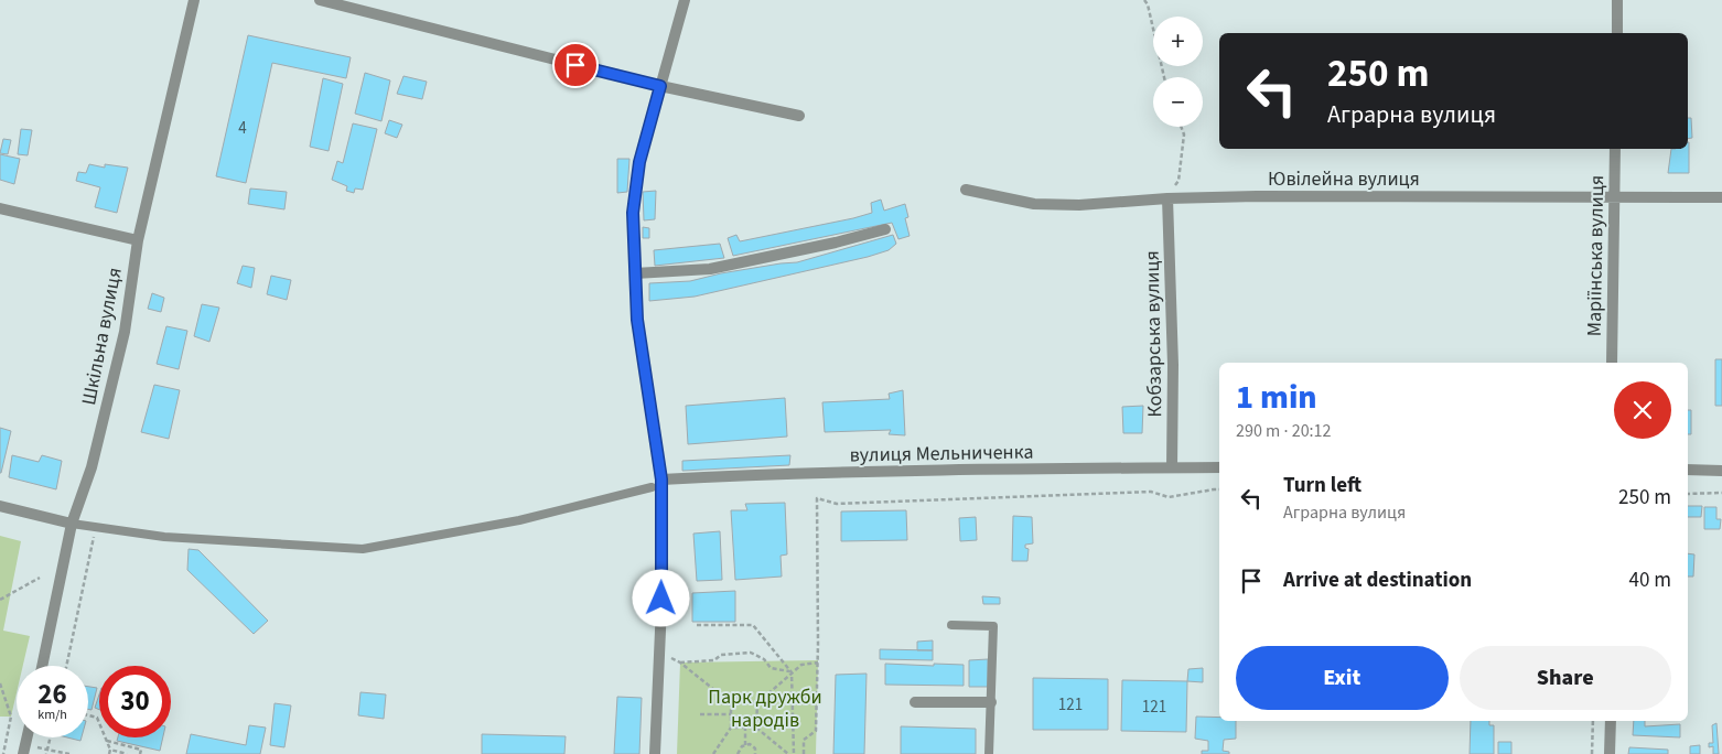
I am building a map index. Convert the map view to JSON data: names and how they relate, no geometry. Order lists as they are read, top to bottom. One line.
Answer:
{"streets":{"street":["Ювілейна вулиця","Маріїнська вулиця","Кобзарська вулиця","Шкільна вулиця","вулиця Мельниченка"]},"crossings":[["Ювілейна вулиця","Маріїнська вулиця"],["Ювілейна вулиця","Кобзарська вулиця"],["Кобзарська вулиця","вулиця Мельниченка"]],"parks":["Парк дружби народів"],"house_numbers":["4","121","121"],"page":{"map_buttons":["+","−"],"turn":["250 m","Аграрна вулиця"],"heading":["1 min","290 m · 20:12"],"list":[{"name":"Turn left","note":"Аграрна вулиця","value":"250 m"},{"name":"Arrive at destination","value":"40 m"}],"buttons":["Exit","Share"],"speed":"26 km/h","limit":"30"}}
